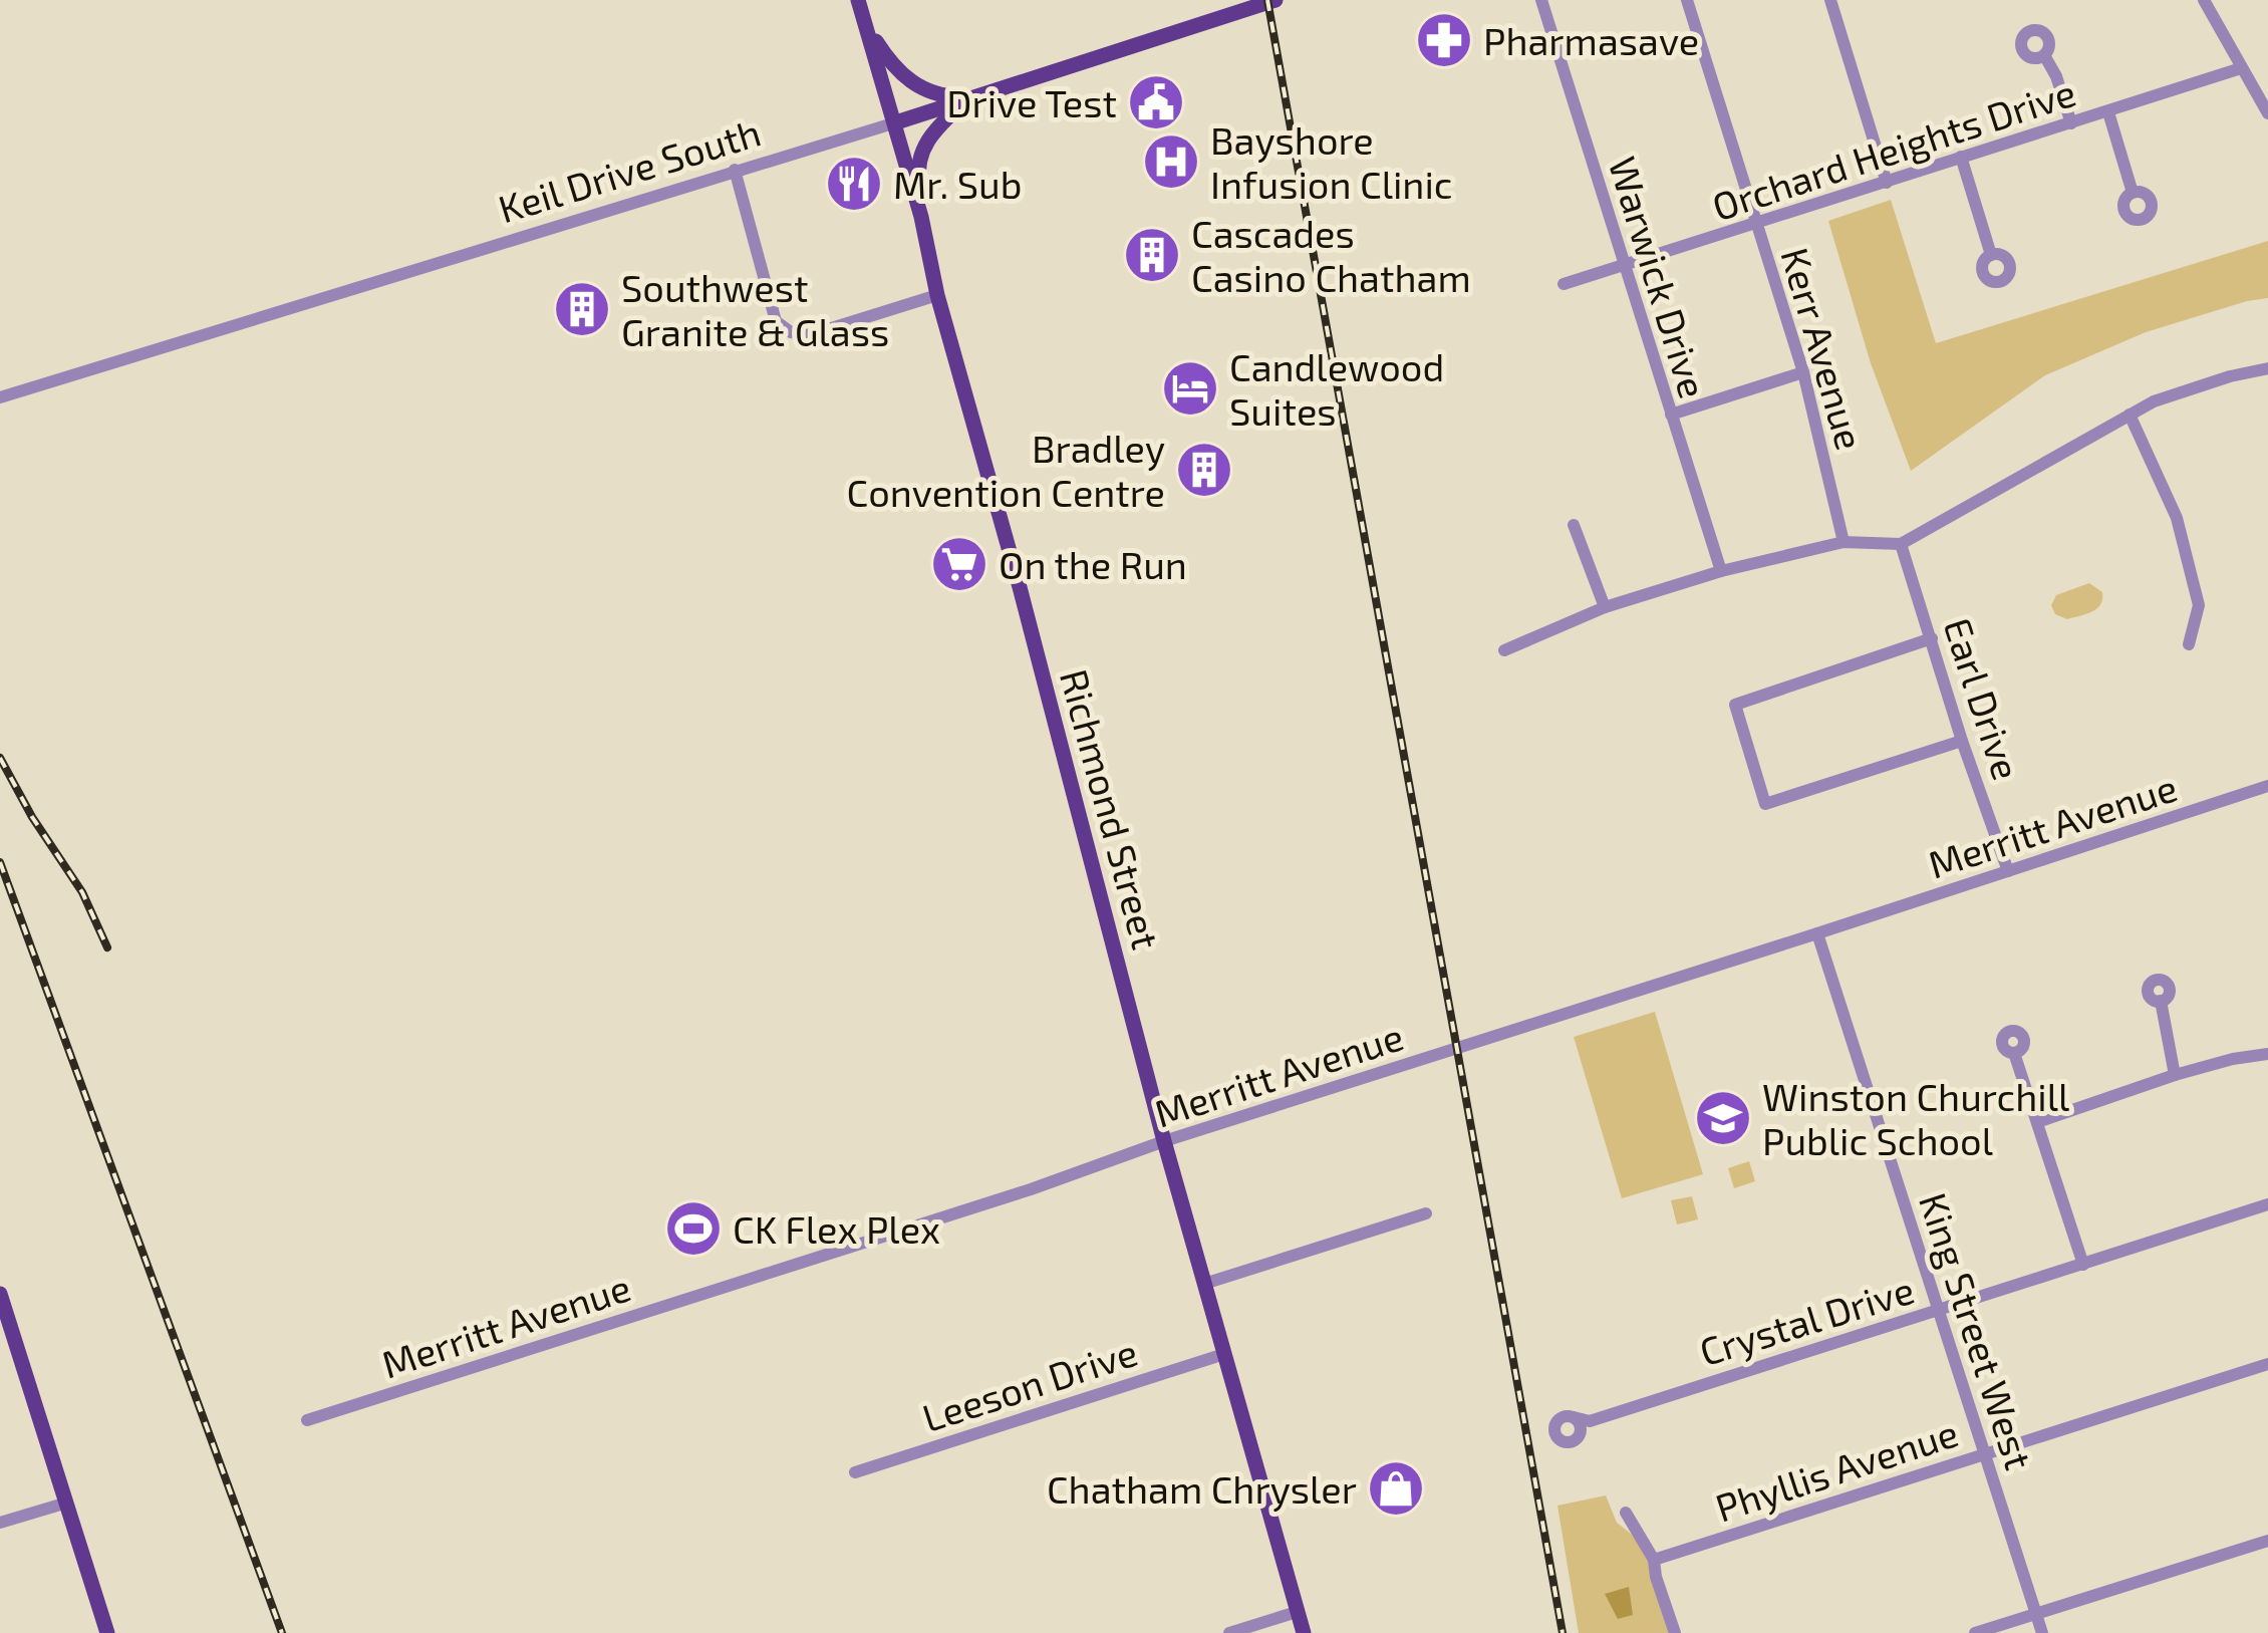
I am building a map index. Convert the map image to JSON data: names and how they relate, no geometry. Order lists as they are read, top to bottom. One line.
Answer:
{"streets":{"main road":["Keil Drive South","Richmond Street"],"street":["Orchard Heights Drive","Warwick Drive","Kerr Avenue","Earl Drive","Merritt Avenue","Crystal Drive","King Street West","Leeson Drive","Phyllis Avenue"]},"crossings":[["Orchard Heights Drive","Warwick Drive"],["Orchard Heights Drive","Kerr Avenue"],["Keil Drive South","Richmond Street"],["Earl Drive","Merritt Avenue"],["Richmond Street","Merritt Avenue"],["Richmond Street","Leeson Drive"],["Merritt Avenue","King Street West"],["Crystal Drive","King Street West"],["King Street West","Phyllis Avenue"]],"places":{"pharmacy":["Pharmasave"],"public building":["Drive Test"],"hospital":["Bayshore Infusion Clinic"],"restaurant":["Mr. Sub"],"building":["Cascades Casino Chatham","Southwest Granite & Glass","Bradley Convention Centre"],"hotel":["Candlewood Suites"],"supermarket":["On the Run"],"school or university":["Winston Churchill Public School"],"sports":["CK Flex Plex"],"shop":["Chatham Chrysler"]}}
